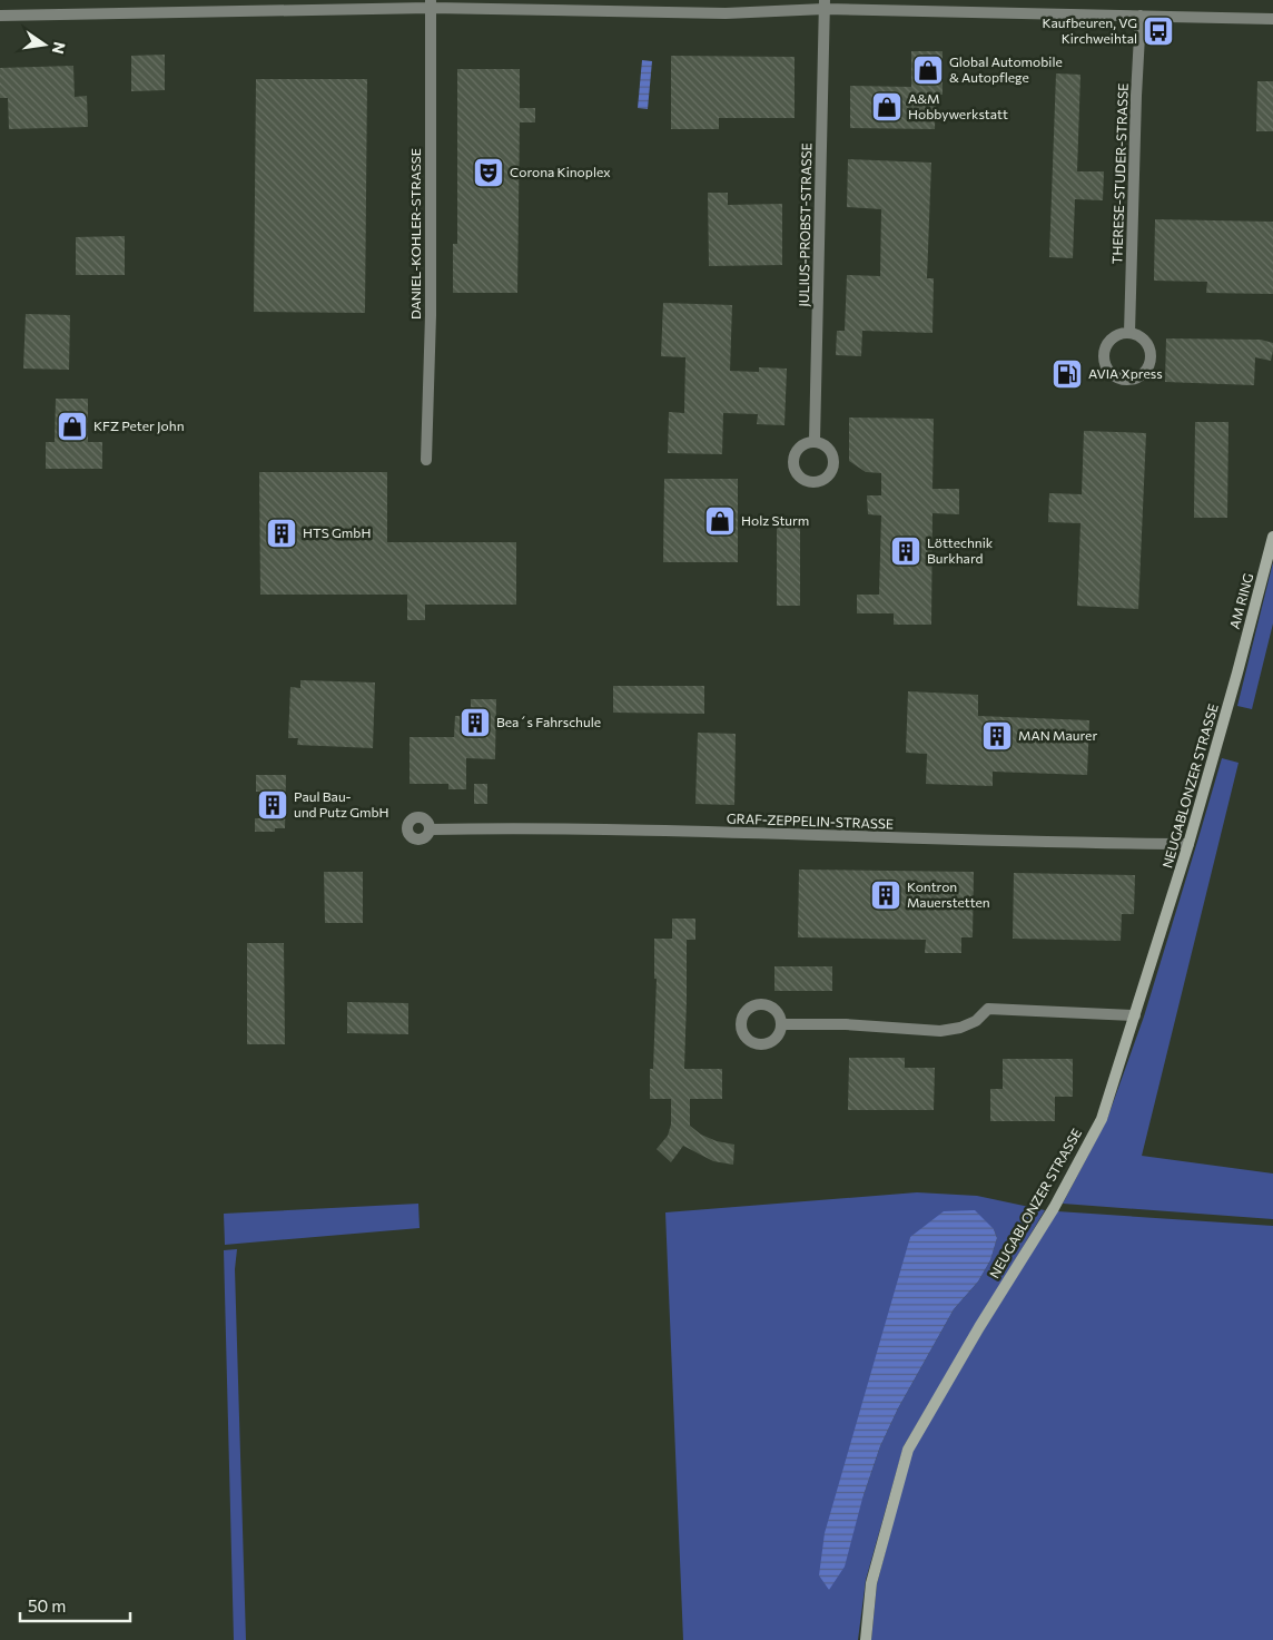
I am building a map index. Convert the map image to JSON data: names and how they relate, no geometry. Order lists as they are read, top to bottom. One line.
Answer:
{"streets":{"street":["THERESE-STUDER-STRASSE","JULIUS-PROBST-STRASSE","DANIEL-KOHLER-STRASSE","AM RING","NEUGABLONZER STRASSE","GRAF-ZEPPELIN-STRASSE"]},"crossings":[["AM RING","NEUGABLONZER STRASSE"],["NEUGABLONZER STRASSE","GRAF-ZEPPELIN-STRASSE"]],"places":{"bus stop":["Kaufbeuren, VG Kirchweihtal"],"shop":["Global Automobile & Autopflege","A&M Hobbywerkstatt","KFZ Peter John","Holz Sturm"],"theatre":["Corona Kinoplex"],"fuel station":["AVIA Xpress"],"building":["HTS GmbH","Löttechnik Burkhard","Bea´s Fahrschule","MAN Maurer","Paul Bau- und Putz GmbH","Kontron Mauerstetten"]},"scale_bar":"50 m","north":"right"}
